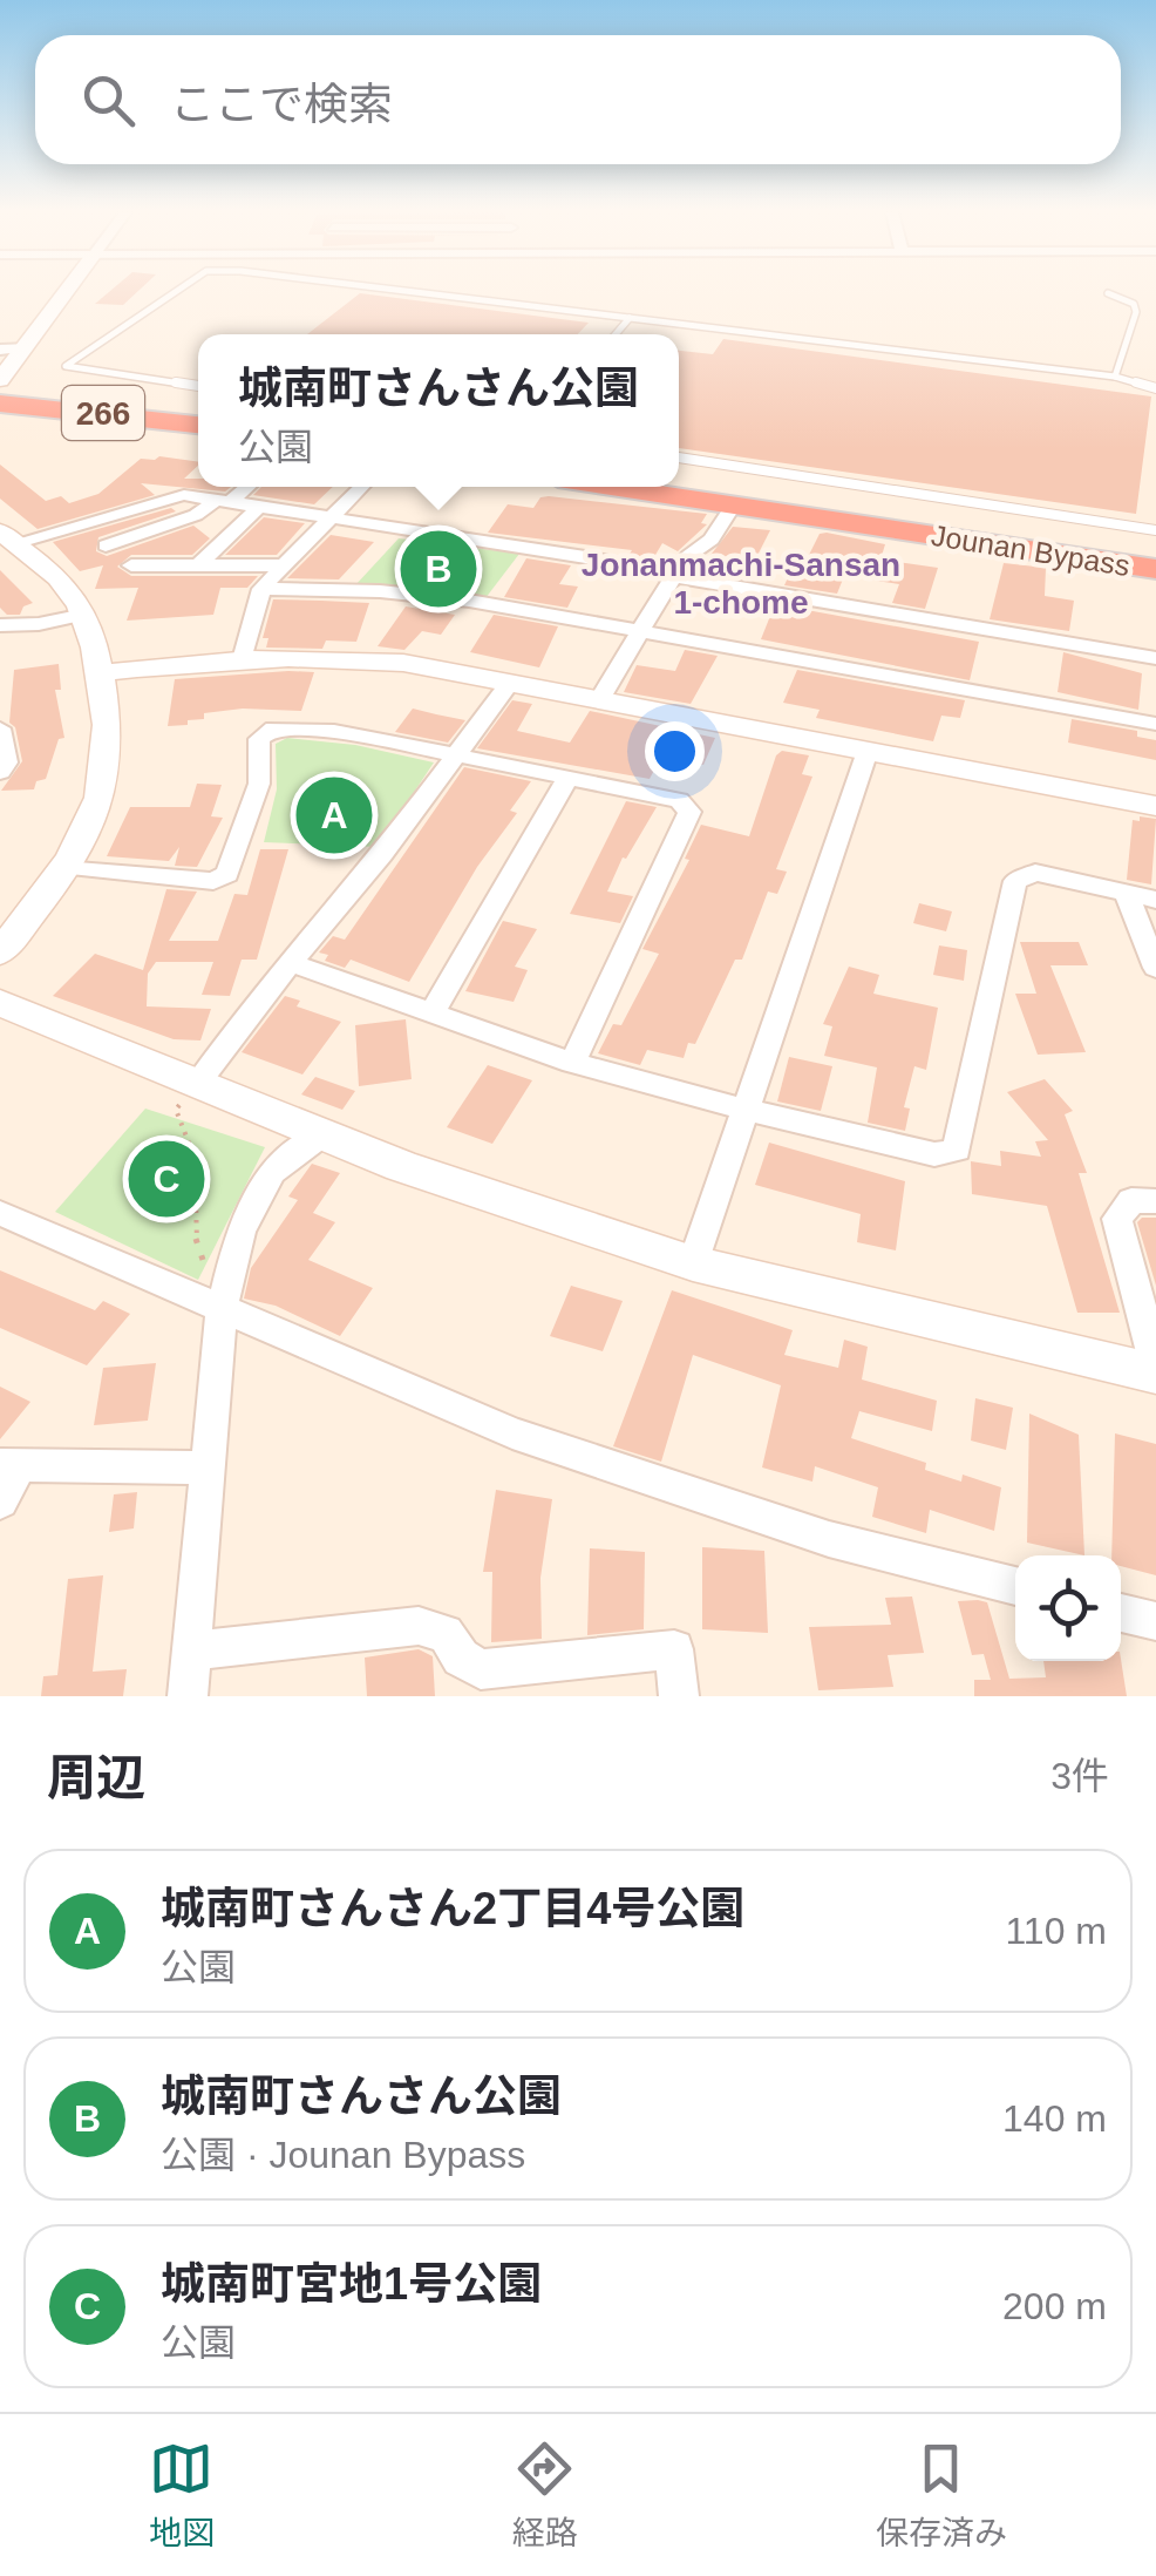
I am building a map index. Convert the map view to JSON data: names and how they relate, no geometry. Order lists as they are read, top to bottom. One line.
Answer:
{"streets":{"highway":["266","Jounan Bypass"]},"districts":["Jonanmachi-Sansan 1-chome"],"page":{"search":"ここで検索","popup":["城南町さんさん公園","公園"],"pins":["B","A","C"],"heading":["周辺","3件"],"list":[{"mark":"A","name":"城南町さんさん2丁目4号公園","note":"公園","value":"110 m"},{"mark":"B","name":"城南町さんさん公園","note":"公園 · Jounan Bypass","value":"140 m"},{"mark":"C","name":"城南町宮地1号公園","note":"公園","value":"200 m"}],"nav":["地図","経路","保存済み"]}}
